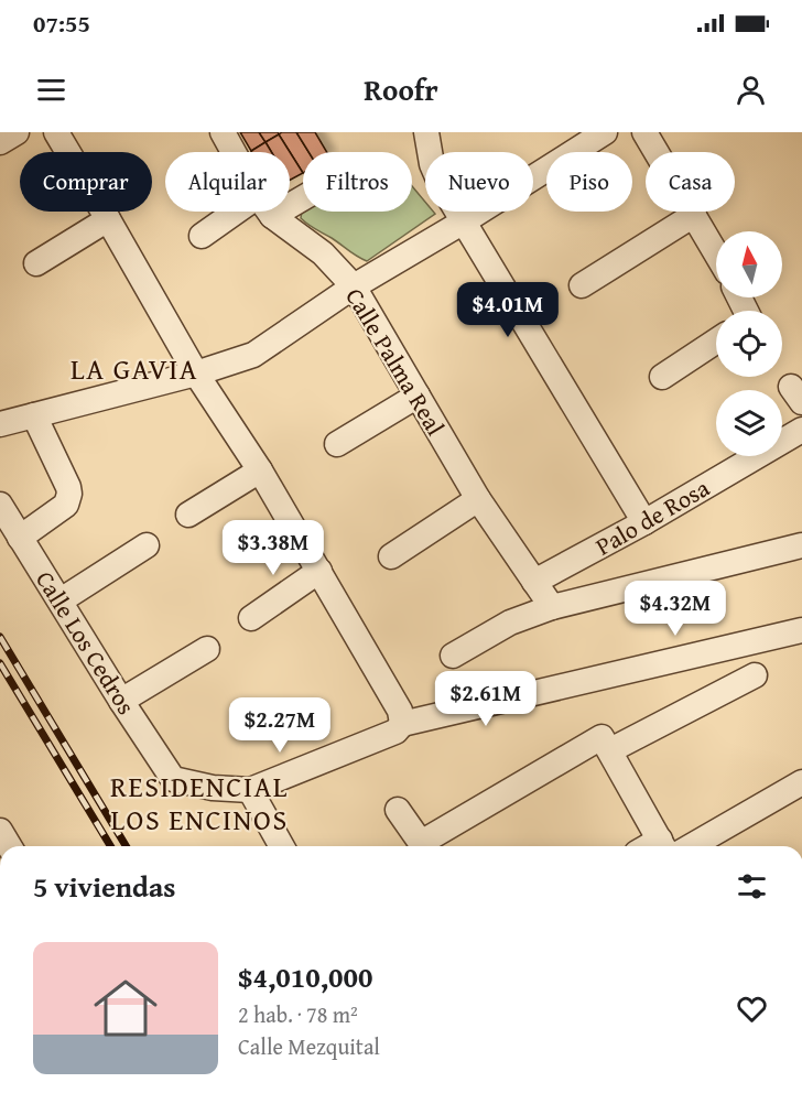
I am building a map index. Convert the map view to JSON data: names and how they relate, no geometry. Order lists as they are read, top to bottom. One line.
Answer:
{"streets":{"street":["Calle Palma Real","Palo de Rosa","Calle Los Cedros"]},"crossings":[["Calle Palma Real","Palo de Rosa"]],"districts":["LA GAVIA","RESIDENCIAL LOS ENCINOS"],"north":"top","page":{"status":"07:55","header":"Roofr","chip":["Comprar","Alquilar","Filtros","Nuevo","Piso","Casa"],"price":["$4.01M","$3.38M","$4.32M","$2.61M","$2.27M"],"heading":"5 viviendas","list":[{"name":"$4,010,000","note":"2 hab. · 78 m² · Calle Mezquital"}]}}
